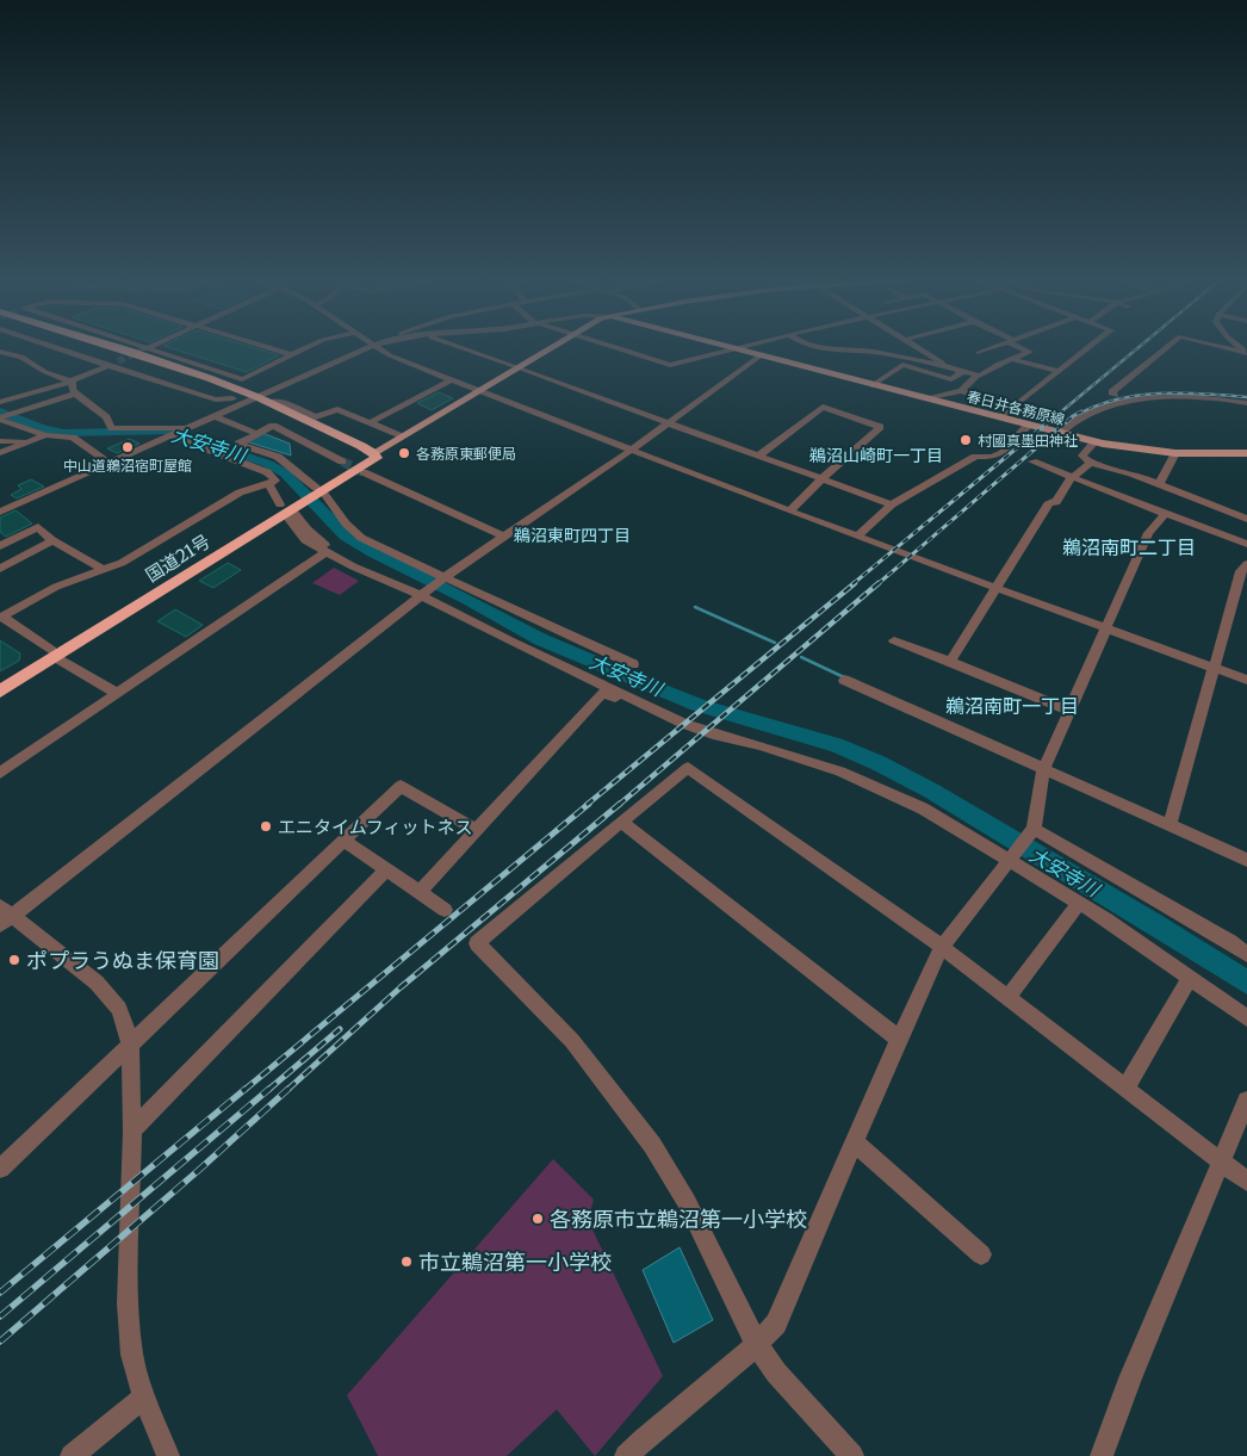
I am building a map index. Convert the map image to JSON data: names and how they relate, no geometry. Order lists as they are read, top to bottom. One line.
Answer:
{"streets":{"highway":["国道21号"],"main road":["春日井各務原線"]},"districts":["鵜沼山崎町一丁目","鵜沼東町四丁目","鵜沼南町二丁目","鵜沼南町一丁目"],"water":["大安寺川"],"places":["村國真墨田神社","中山道鵜沼宿町屋館","各務原東郵便局","エニタイムフィットネス","ポプラうぬま保育園","各務原市立鵜沼第一小学校","市立鵜沼第一小学校"]}
